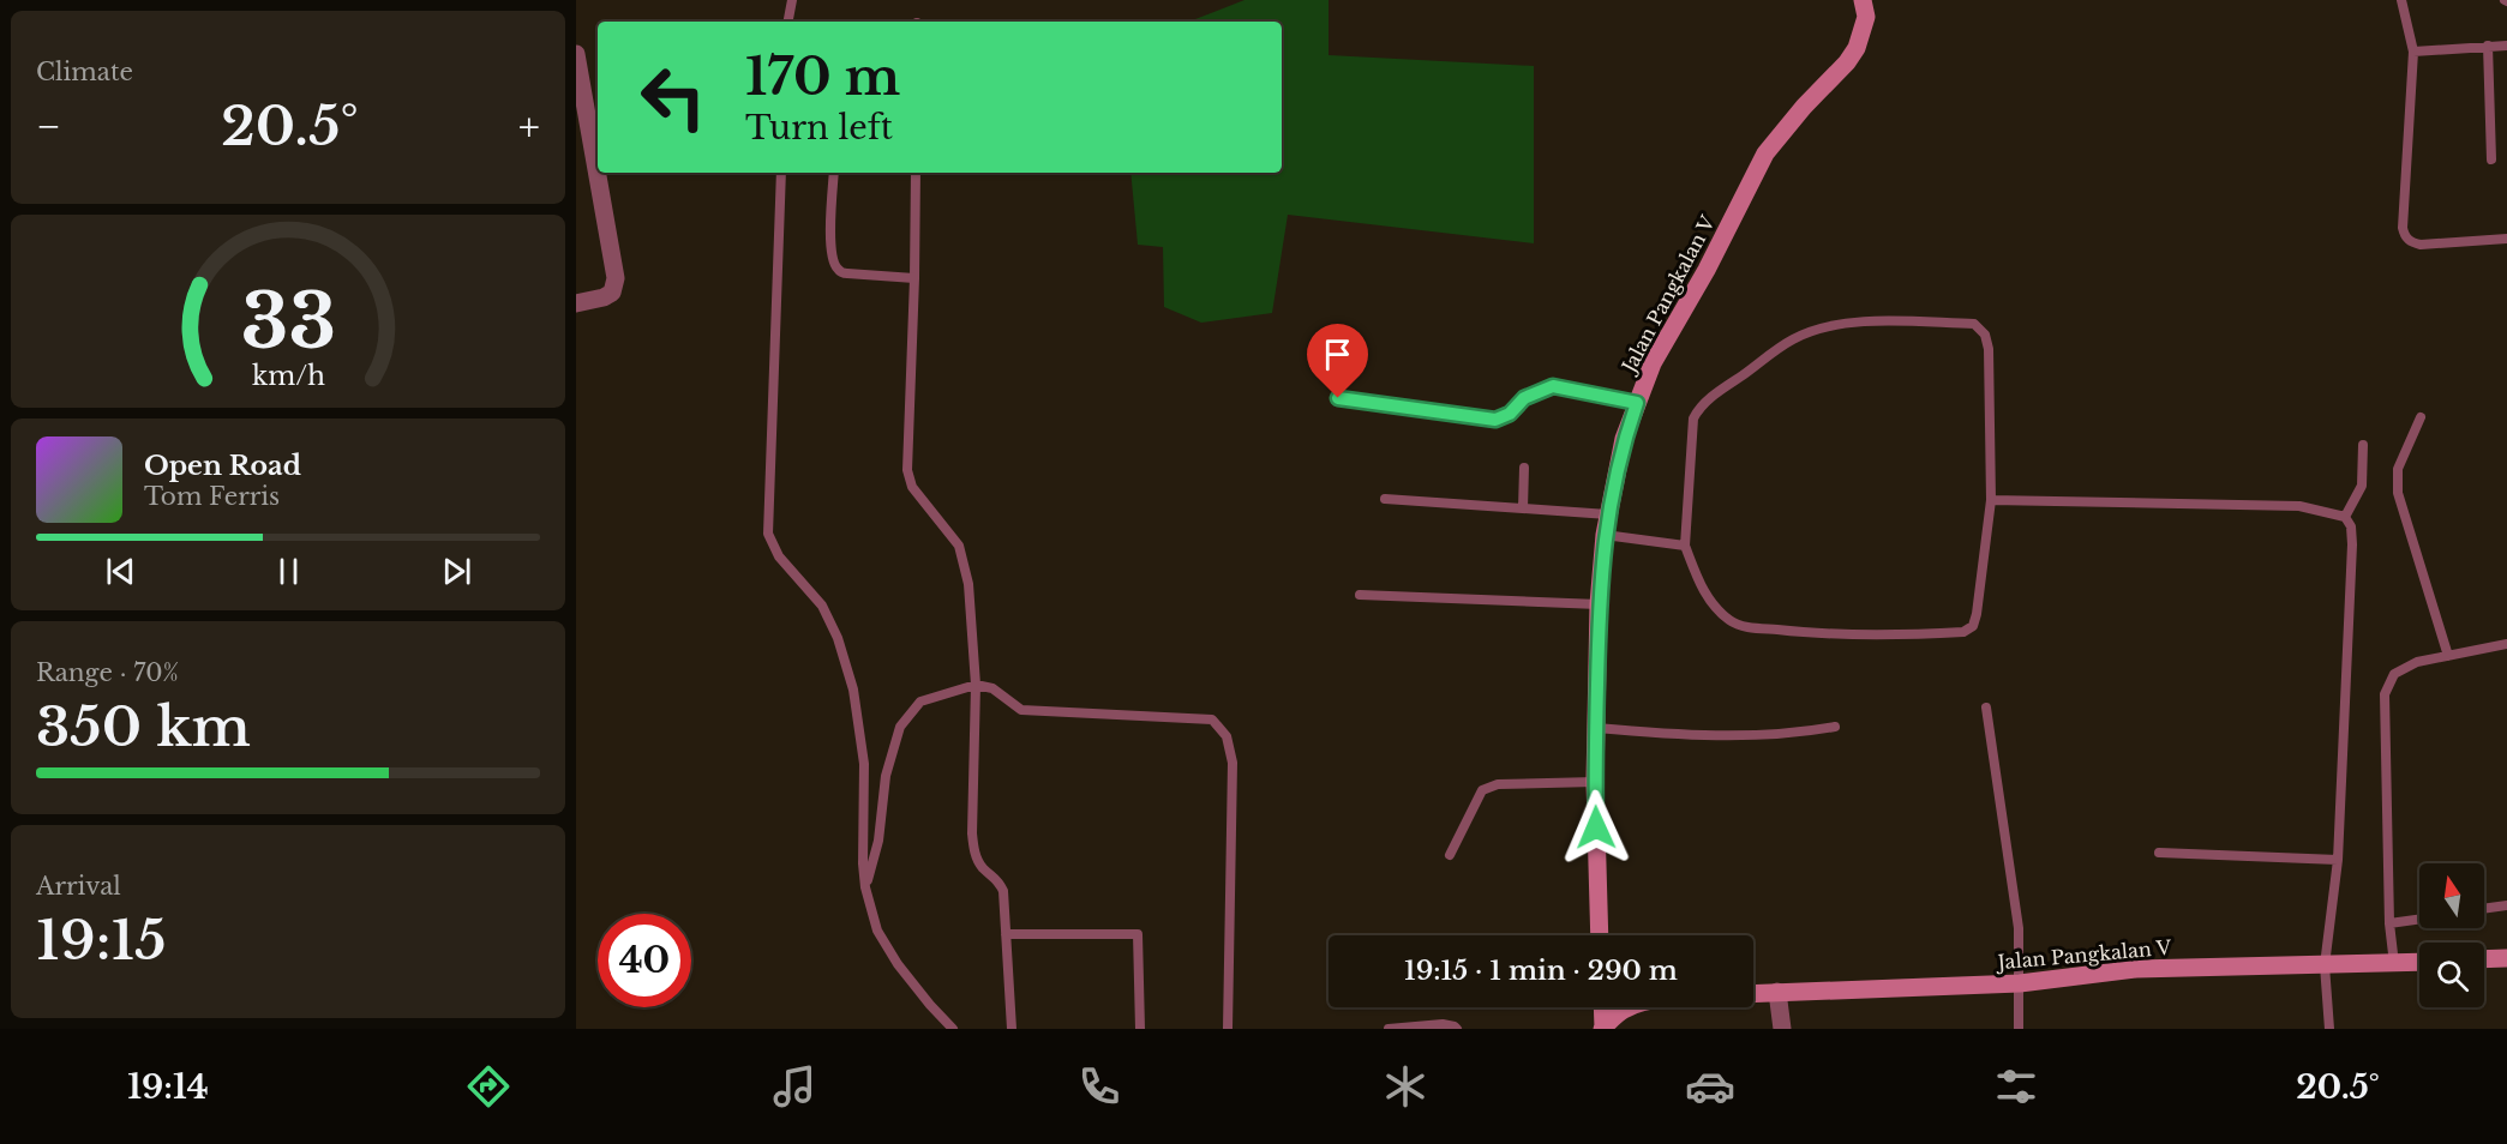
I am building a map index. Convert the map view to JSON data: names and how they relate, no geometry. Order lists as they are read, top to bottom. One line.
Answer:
{"streets":{"street":["Jalan Pangkalan V"]},"north":"top","page":{"tile":["Climate",["Range · 70%","350 km"],["Arrival","19:15"]],"turn":["170 m","Turn left"],"heat":["−","20.5°","+"],"song":["Open Road","Tom Ferris"],"limit":"40","trip":"19:15 · 1 min · 290 m","tabs":["19:14","20.5°"],"gauge":["33","km/h"]}}
